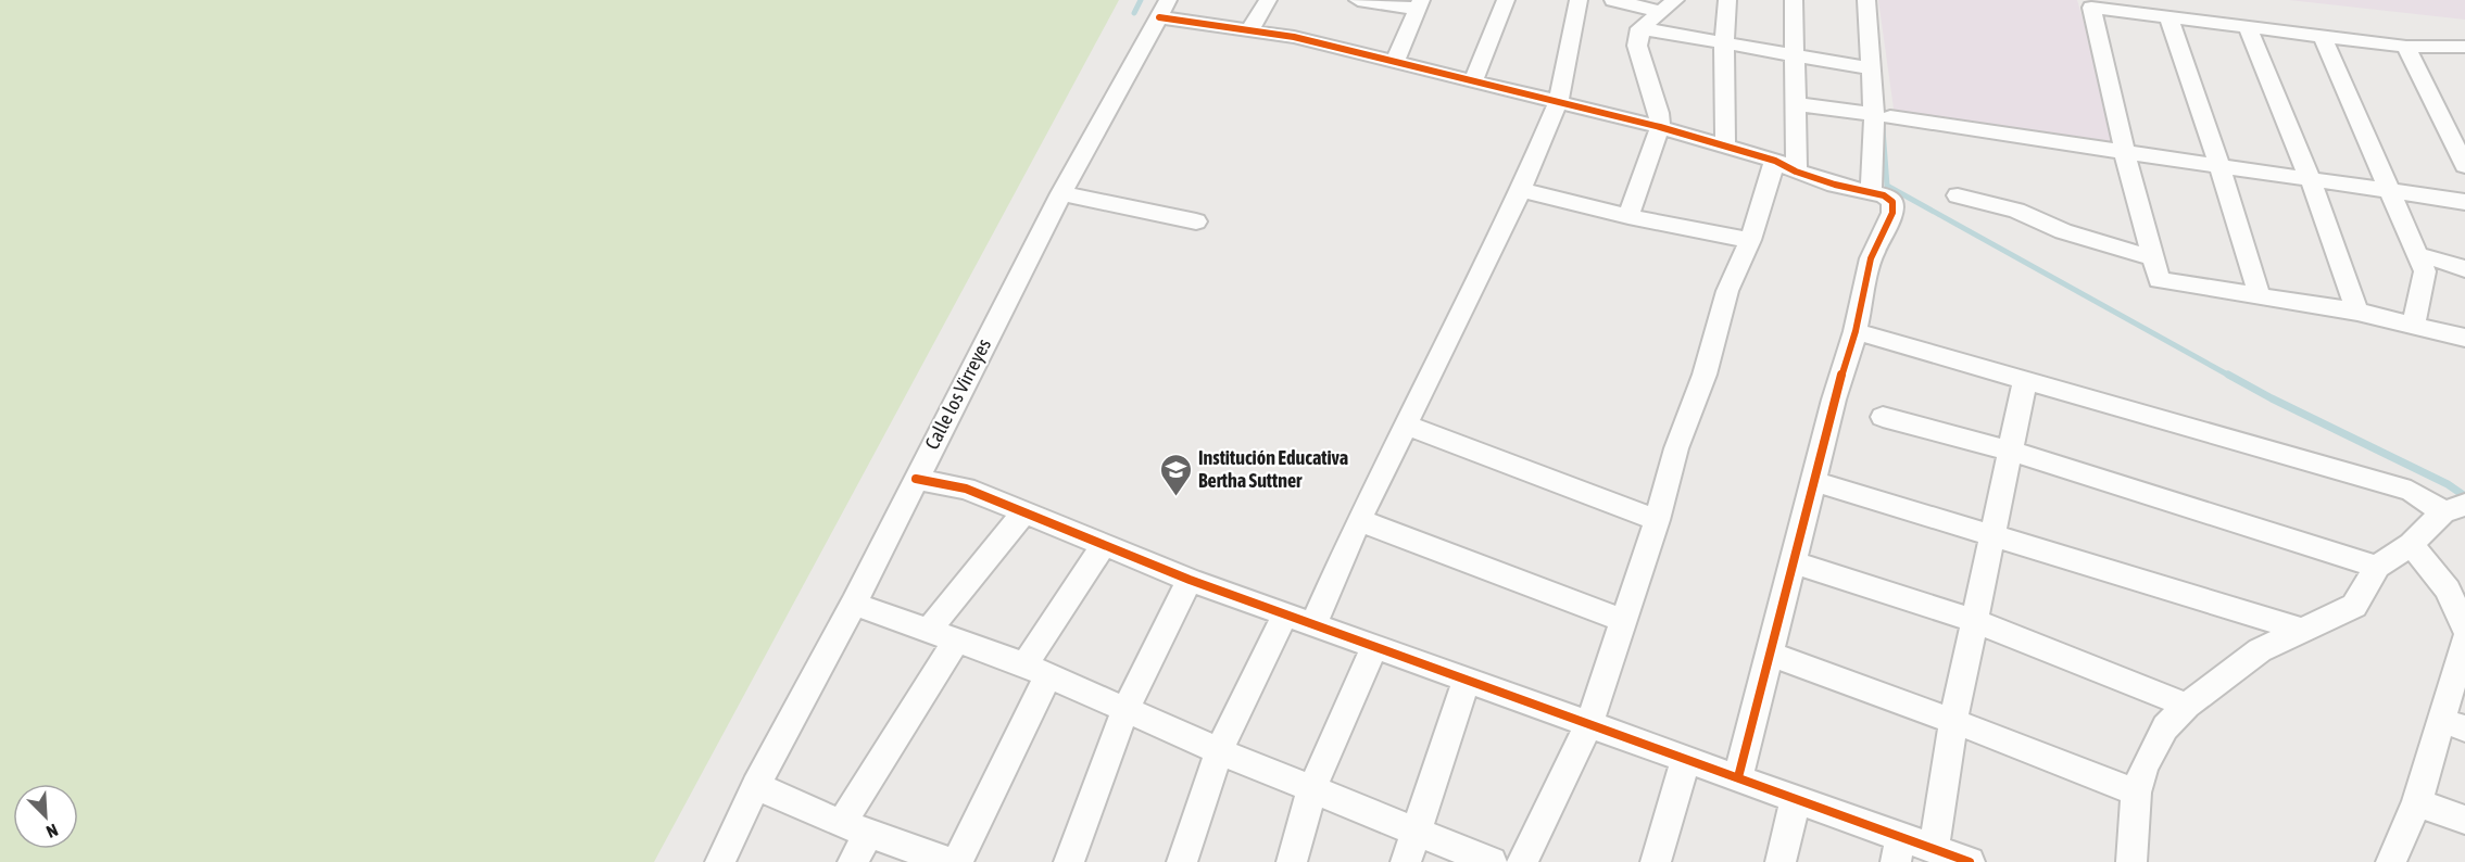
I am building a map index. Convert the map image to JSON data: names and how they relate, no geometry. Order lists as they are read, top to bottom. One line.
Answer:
{"streets":{"street":["Calle los Virreyes"]},"places":{"school or university":["Institución Educativa Bertha Suttner"]},"north":"bottom right"}
